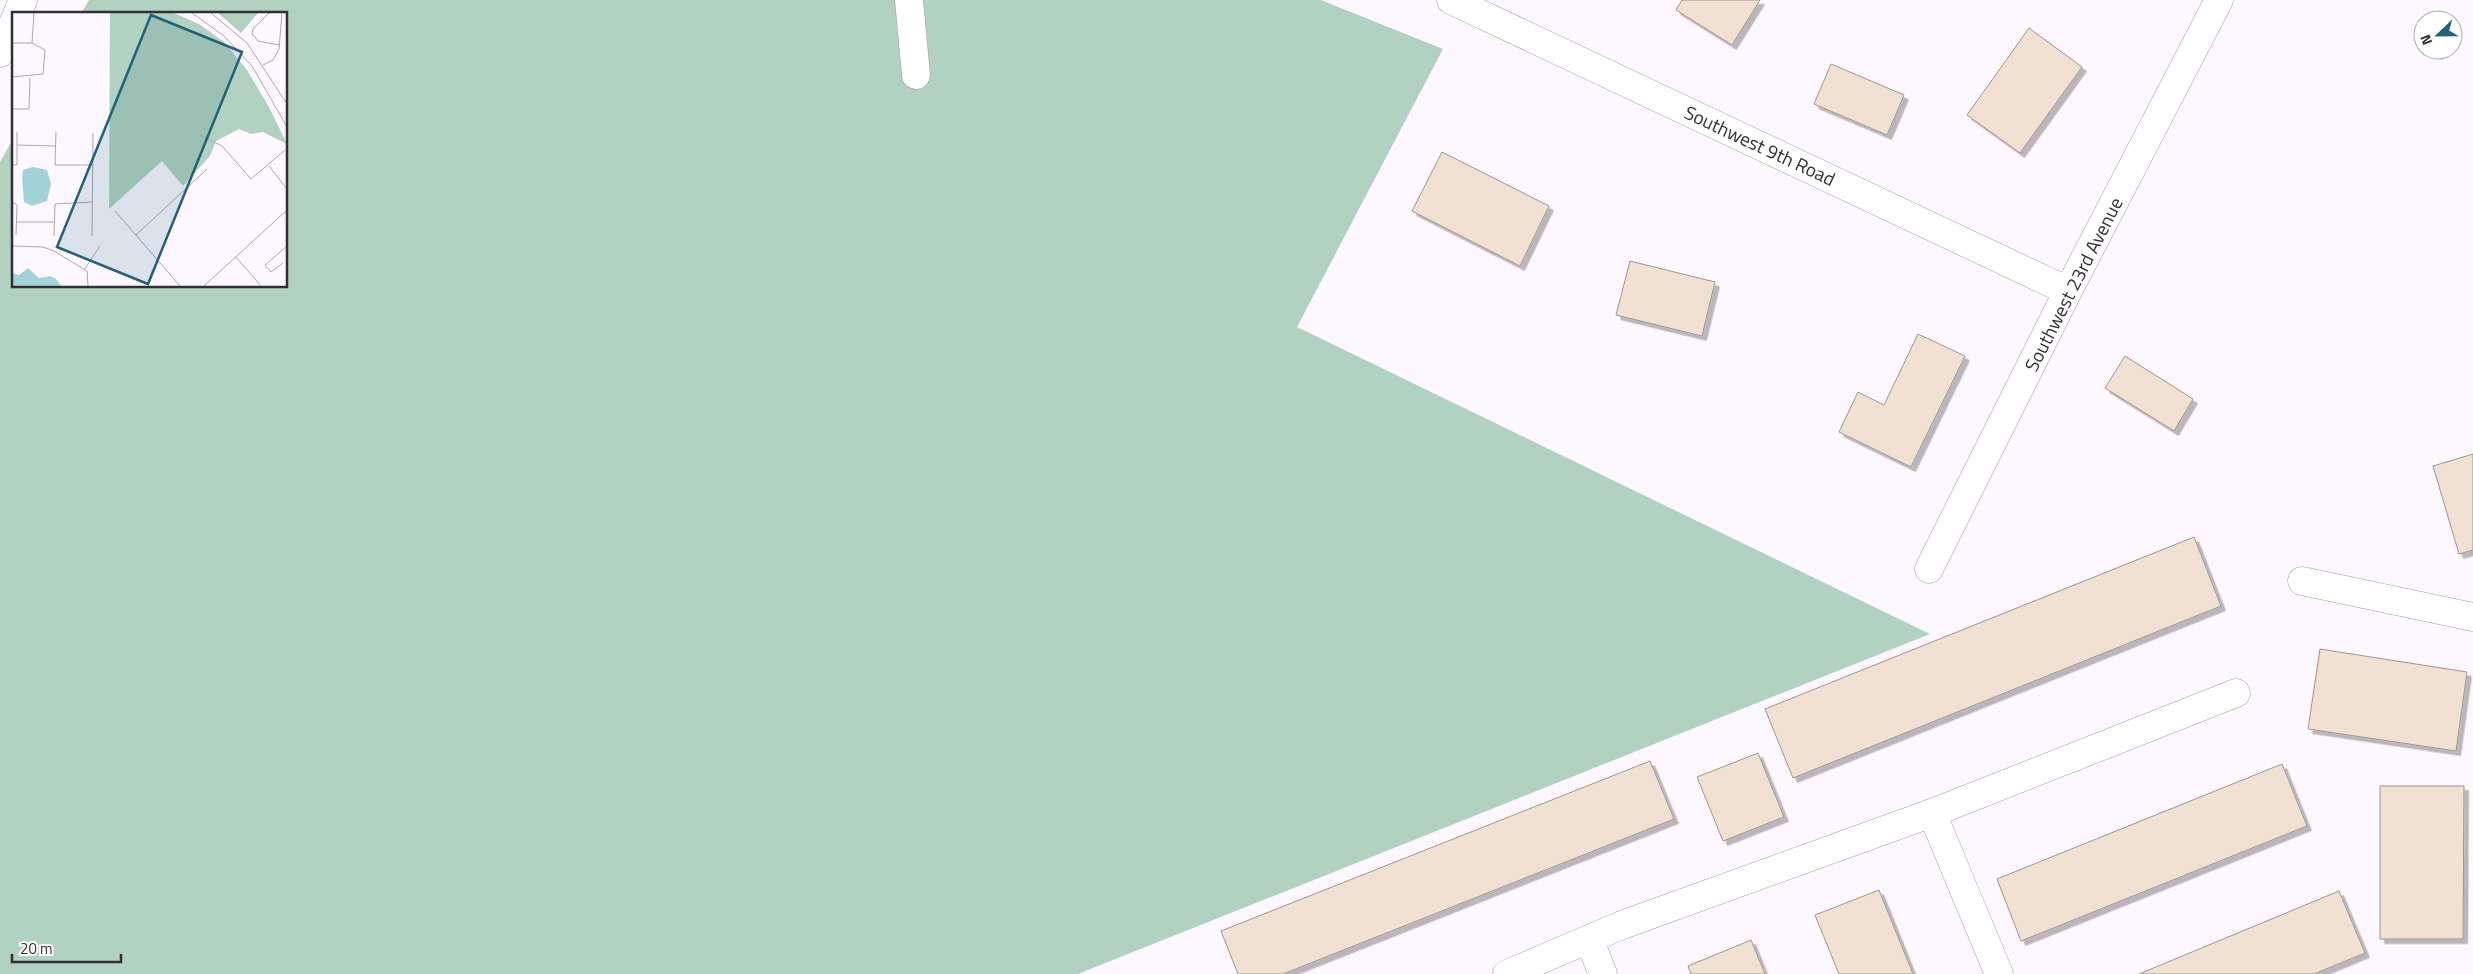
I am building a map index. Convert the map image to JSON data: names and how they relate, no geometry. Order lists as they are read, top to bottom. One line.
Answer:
{"streets":{"street":["Southwest 9th Road","Southwest 23rd Avenue"]},"crossings":[["Southwest 9th Road","Southwest 23rd Avenue"]],"scale_bar":"20 m","north":"left"}
